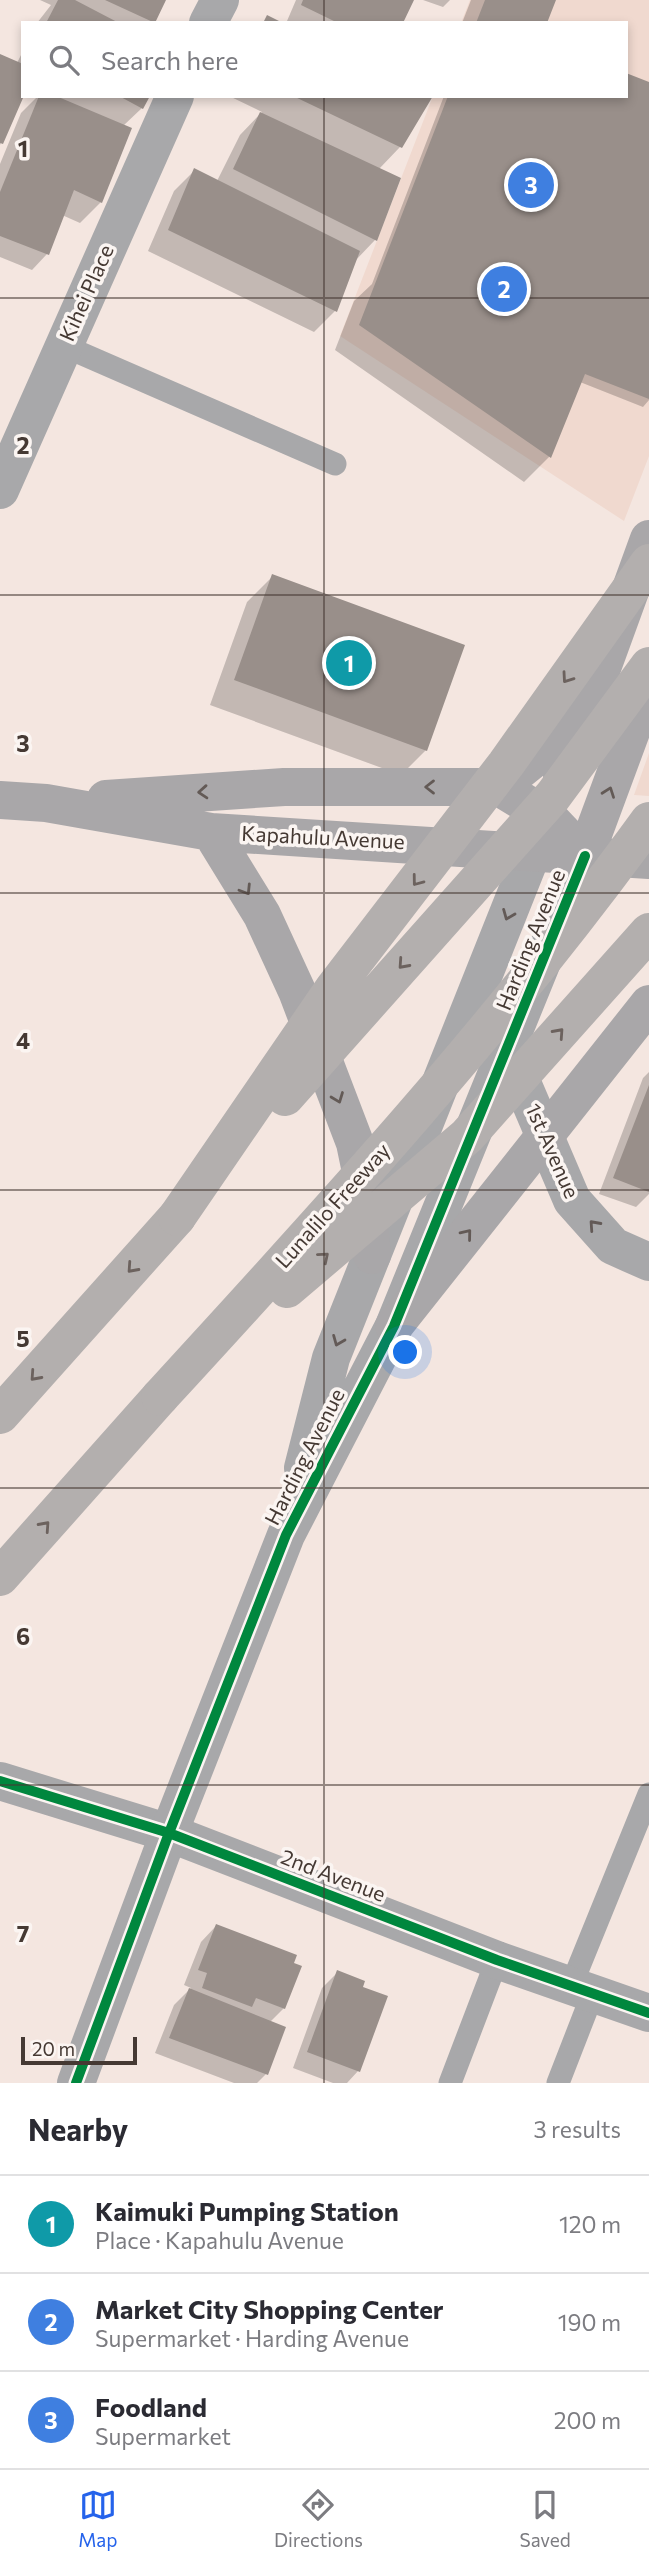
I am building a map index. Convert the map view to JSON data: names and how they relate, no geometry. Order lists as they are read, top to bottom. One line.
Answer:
{"streets":{"highway":["Lunalilo Freeway"],"main road":["Kapahulu Avenue","Harding Avenue"],"street":["Kihei Place","1st Avenue","2nd Avenue"]},"crossings":[["Kapahulu Avenue","Harding Avenue"],["Harding Avenue","1st Avenue"],["Harding Avenue","2nd Avenue"]],"one_way":["1st Avenue"],"scale_bar":"20 m","page":{"search":"Search here","pins":["3","2","1"],"scale":"20 m","heading":["Nearby","3 results"],"list":[{"mark":"1","name":"Kaimuki Pumping Station","note":"Place · Kapahulu Avenue","value":"120 m"},{"mark":"2","name":"Market City Shopping Center","note":"Supermarket · Harding Avenue","value":"190 m"},{"mark":"3","name":"Foodland","note":"Supermarket","value":"200 m"}],"nav":["Map","Directions","Saved"]},"grid":{"rows":["1","2","3","4","5","6","7"]}}
